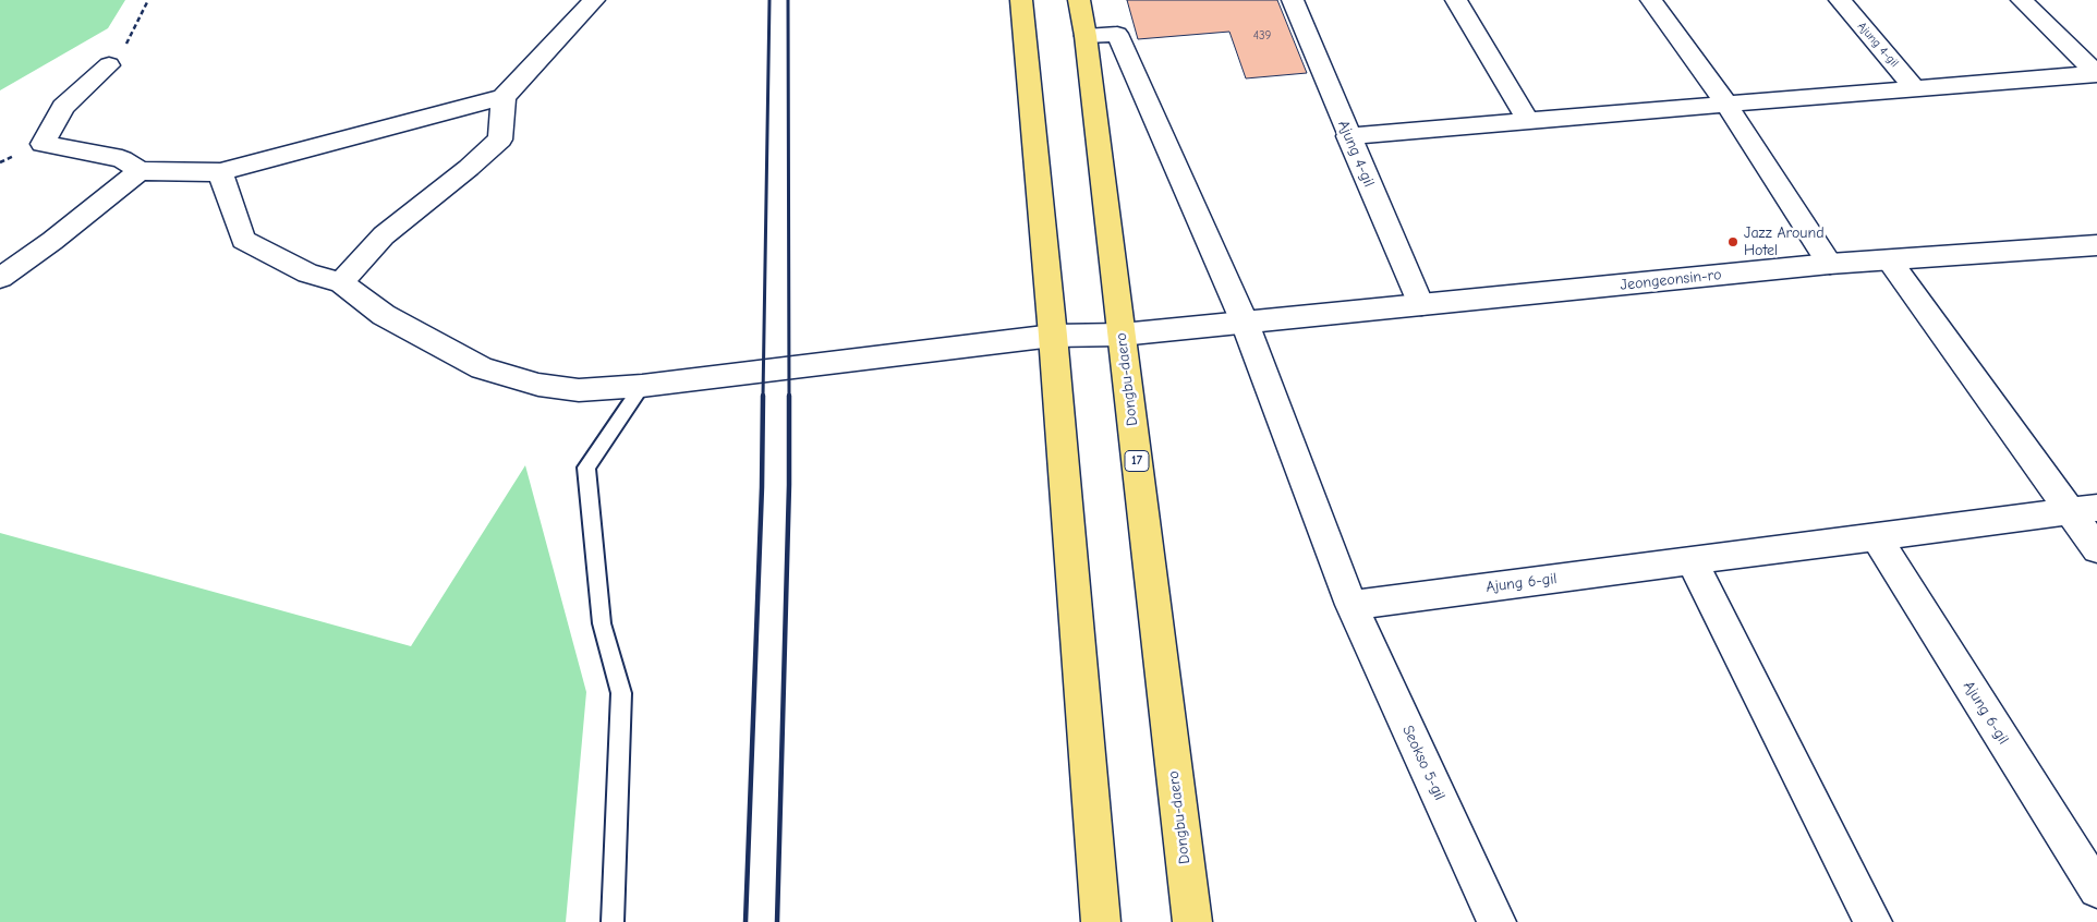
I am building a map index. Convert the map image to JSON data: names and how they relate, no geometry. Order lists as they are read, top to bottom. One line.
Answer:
{"streets":{"main road":["Dongbu-daero","17"],"street":["Ajung 4-gil","Jeongeonsin-ro","Ajung 6-gil","Seokso 5-gil"]},"crossings":[["Ajung 4-gil","Jeongeonsin-ro"],["Jeongeonsin-ro","Dongbu-daero"],["Jeongeonsin-ro","Seokso 5-gil"],["Dongbu-daero","Seokso 5-gil"],["Ajung 6-gil","Seokso 5-gil"]],"places":["Jazz Around Hotel"],"house_numbers":["439"]}
